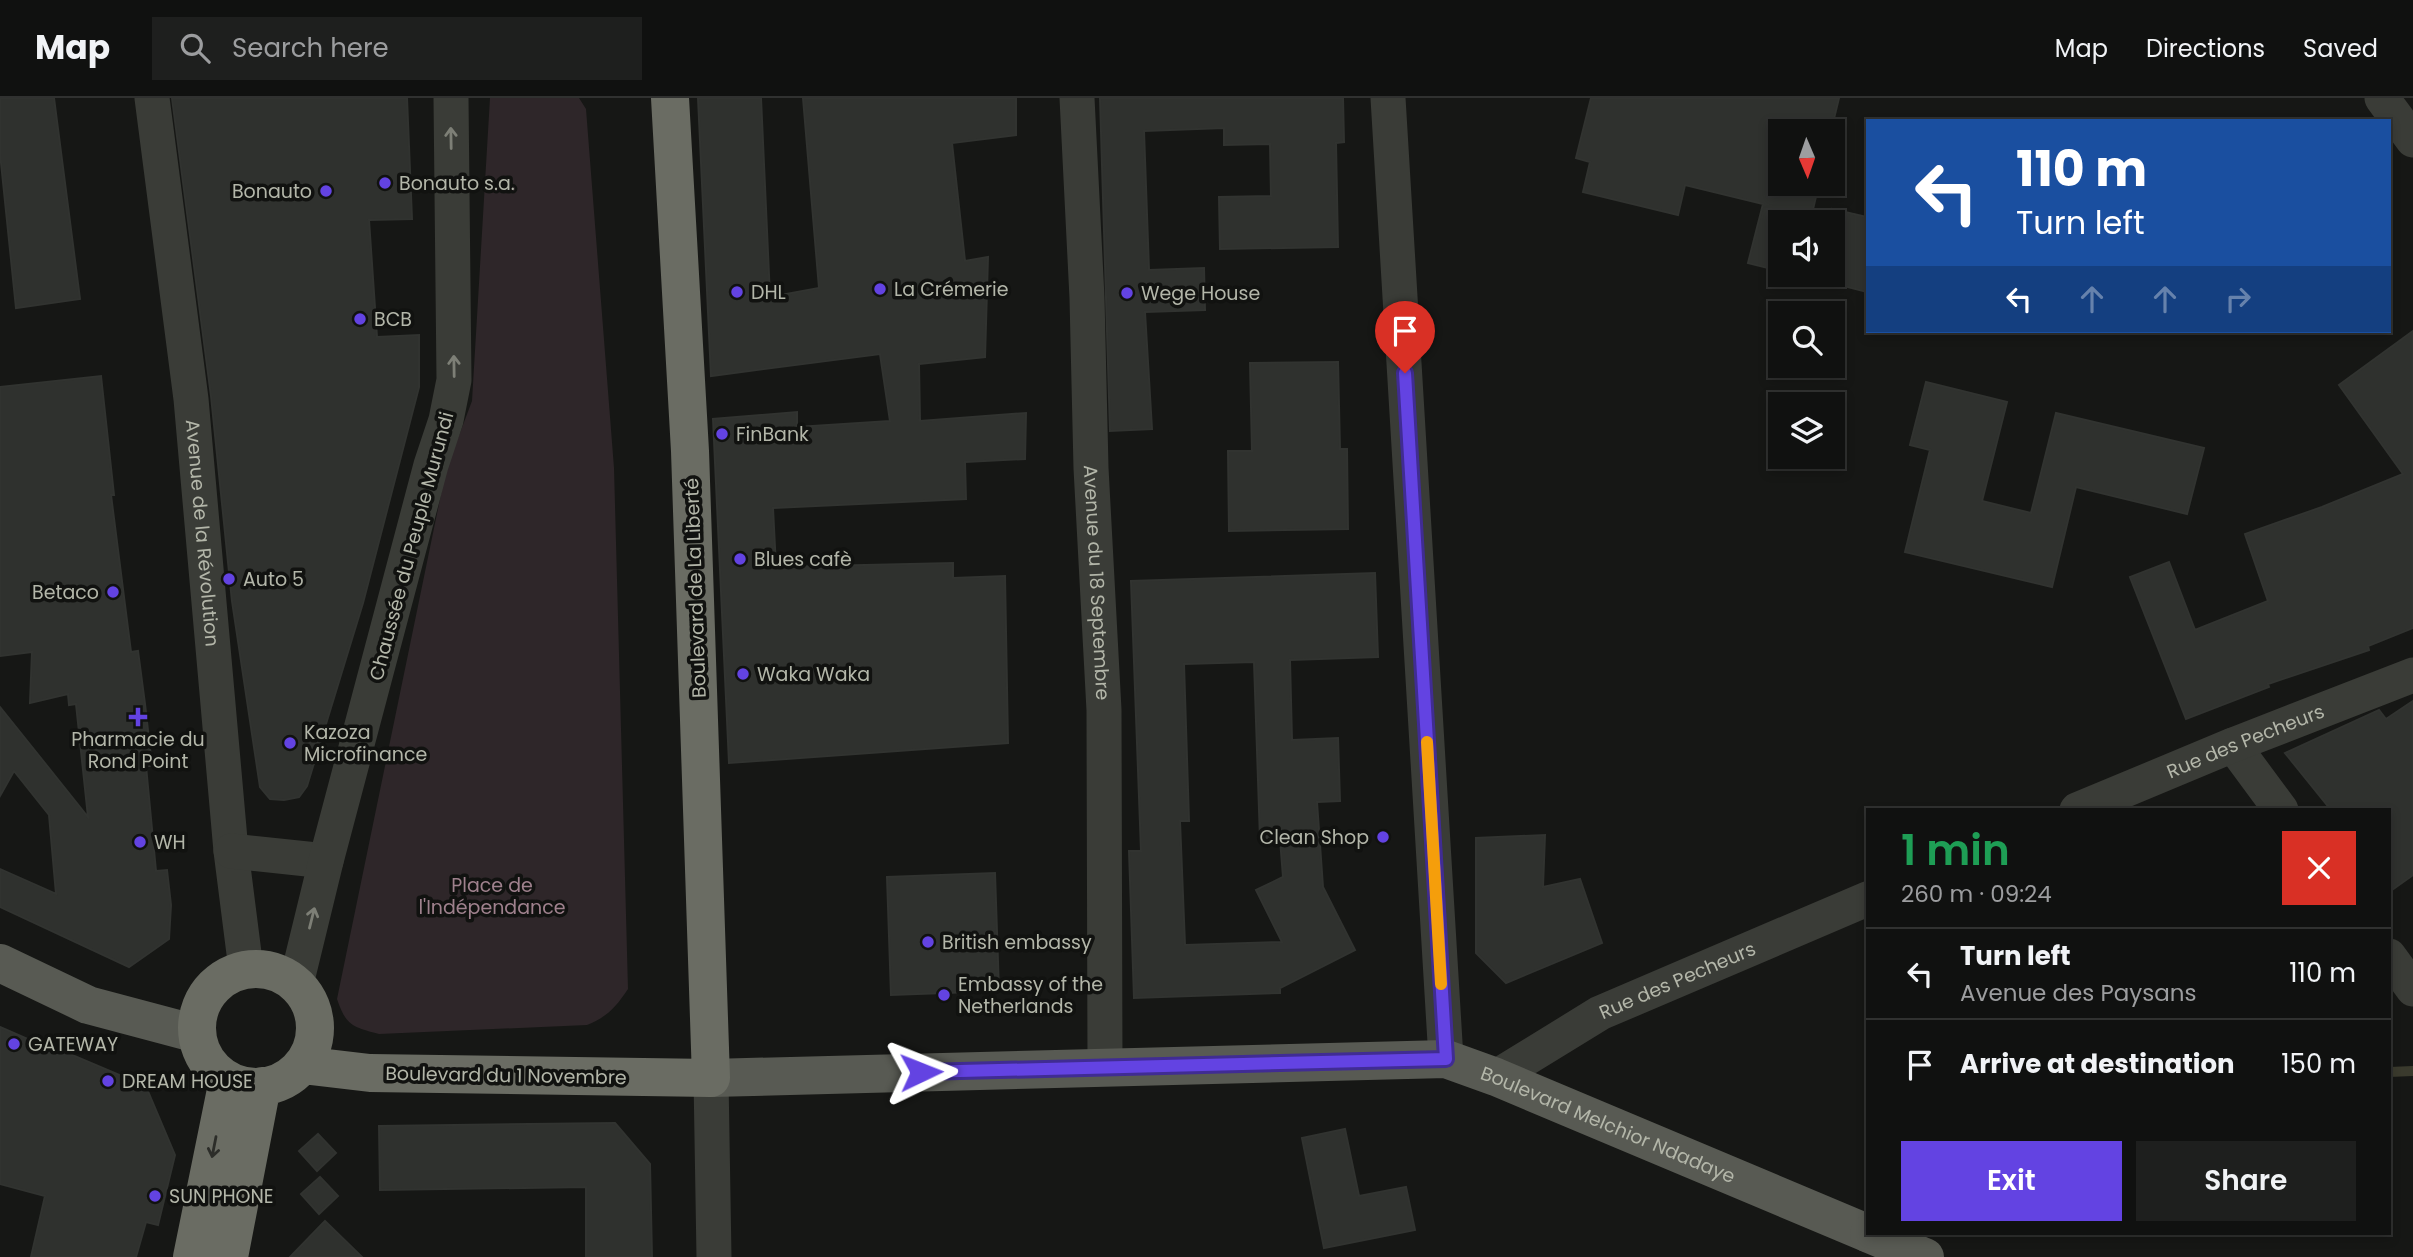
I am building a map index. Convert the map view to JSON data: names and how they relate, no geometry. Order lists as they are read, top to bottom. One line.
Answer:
{"streets":{"highway":["Boulevard de La Liberté","Boulevard du 1 Novembre"],"main road":["Boulevard Melchior Ndadaye"],"street":["Avenue de la Révolution","Chaussée du Peuple Murundi","Avenue du 18 Septembre","Rue des Pecheurs"]},"crossings":[["Avenue de la Révolution","Chaussée du Peuple Murundi"],["Avenue de la Révolution","Boulevard du 1 Novembre"],["Chaussée du Peuple Murundi","Boulevard du 1 Novembre"],["Avenue du 18 Septembre","Boulevard Melchior Ndadaye"],["Boulevard de La Liberté","Boulevard du 1 Novembre"],["Boulevard de La Liberté","Boulevard Melchior Ndadaye"],["Rue des Pecheurs","Boulevard Melchior Ndadaye"],["Boulevard du 1 Novembre","Boulevard Melchior Ndadaye"]],"one_way":["Chaussée du Peuple Murundi"],"parks":["Place de l'Indépendance"],"places":{"other":["Bonauto s.a.","Bonauto","La Crémerie","DHL","Wege House","BCB","FinBank","Blues cafè","Auto 5","Betaco","Waka Waka","Kazoza Microfinance","Clean Shop","WH","British embassy","Embassy of the Netherlands","GATEWAY","DREAM HOUSE","SUN PHONE"],"health":["Pharmacie du Rond Point"]},"north":"bottom","page":{"header":"Map","search":"Search here","nav":["Map","Directions","Saved"],"turn":["110 m","Turn left"],"heading":["1 min","260 m · 09:24"],"list":[{"name":"Turn left","note":"Avenue des Paysans","value":"110 m"},{"name":"Arrive at destination","value":"150 m"}],"buttons":["Exit","Share"]}}
